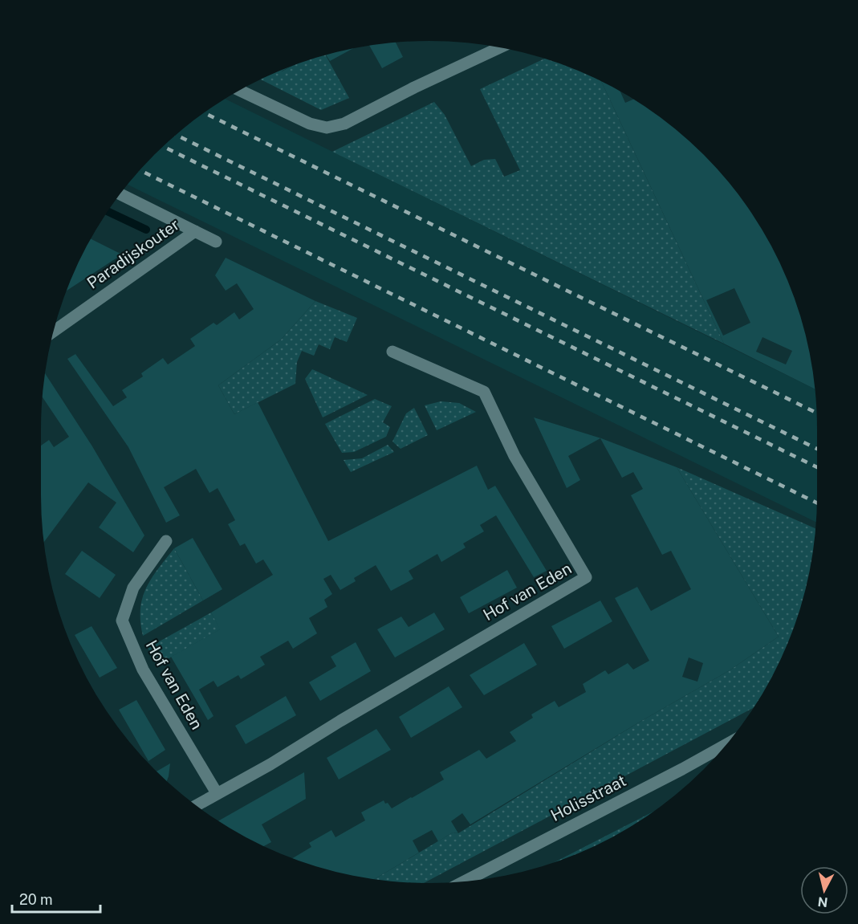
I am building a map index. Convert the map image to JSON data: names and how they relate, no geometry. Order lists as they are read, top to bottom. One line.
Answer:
{"streets":{"street":["Paradijskouter","Hof van Eden","Holisstraat"]},"scale_bar":"20 m","north":"bottom"}
